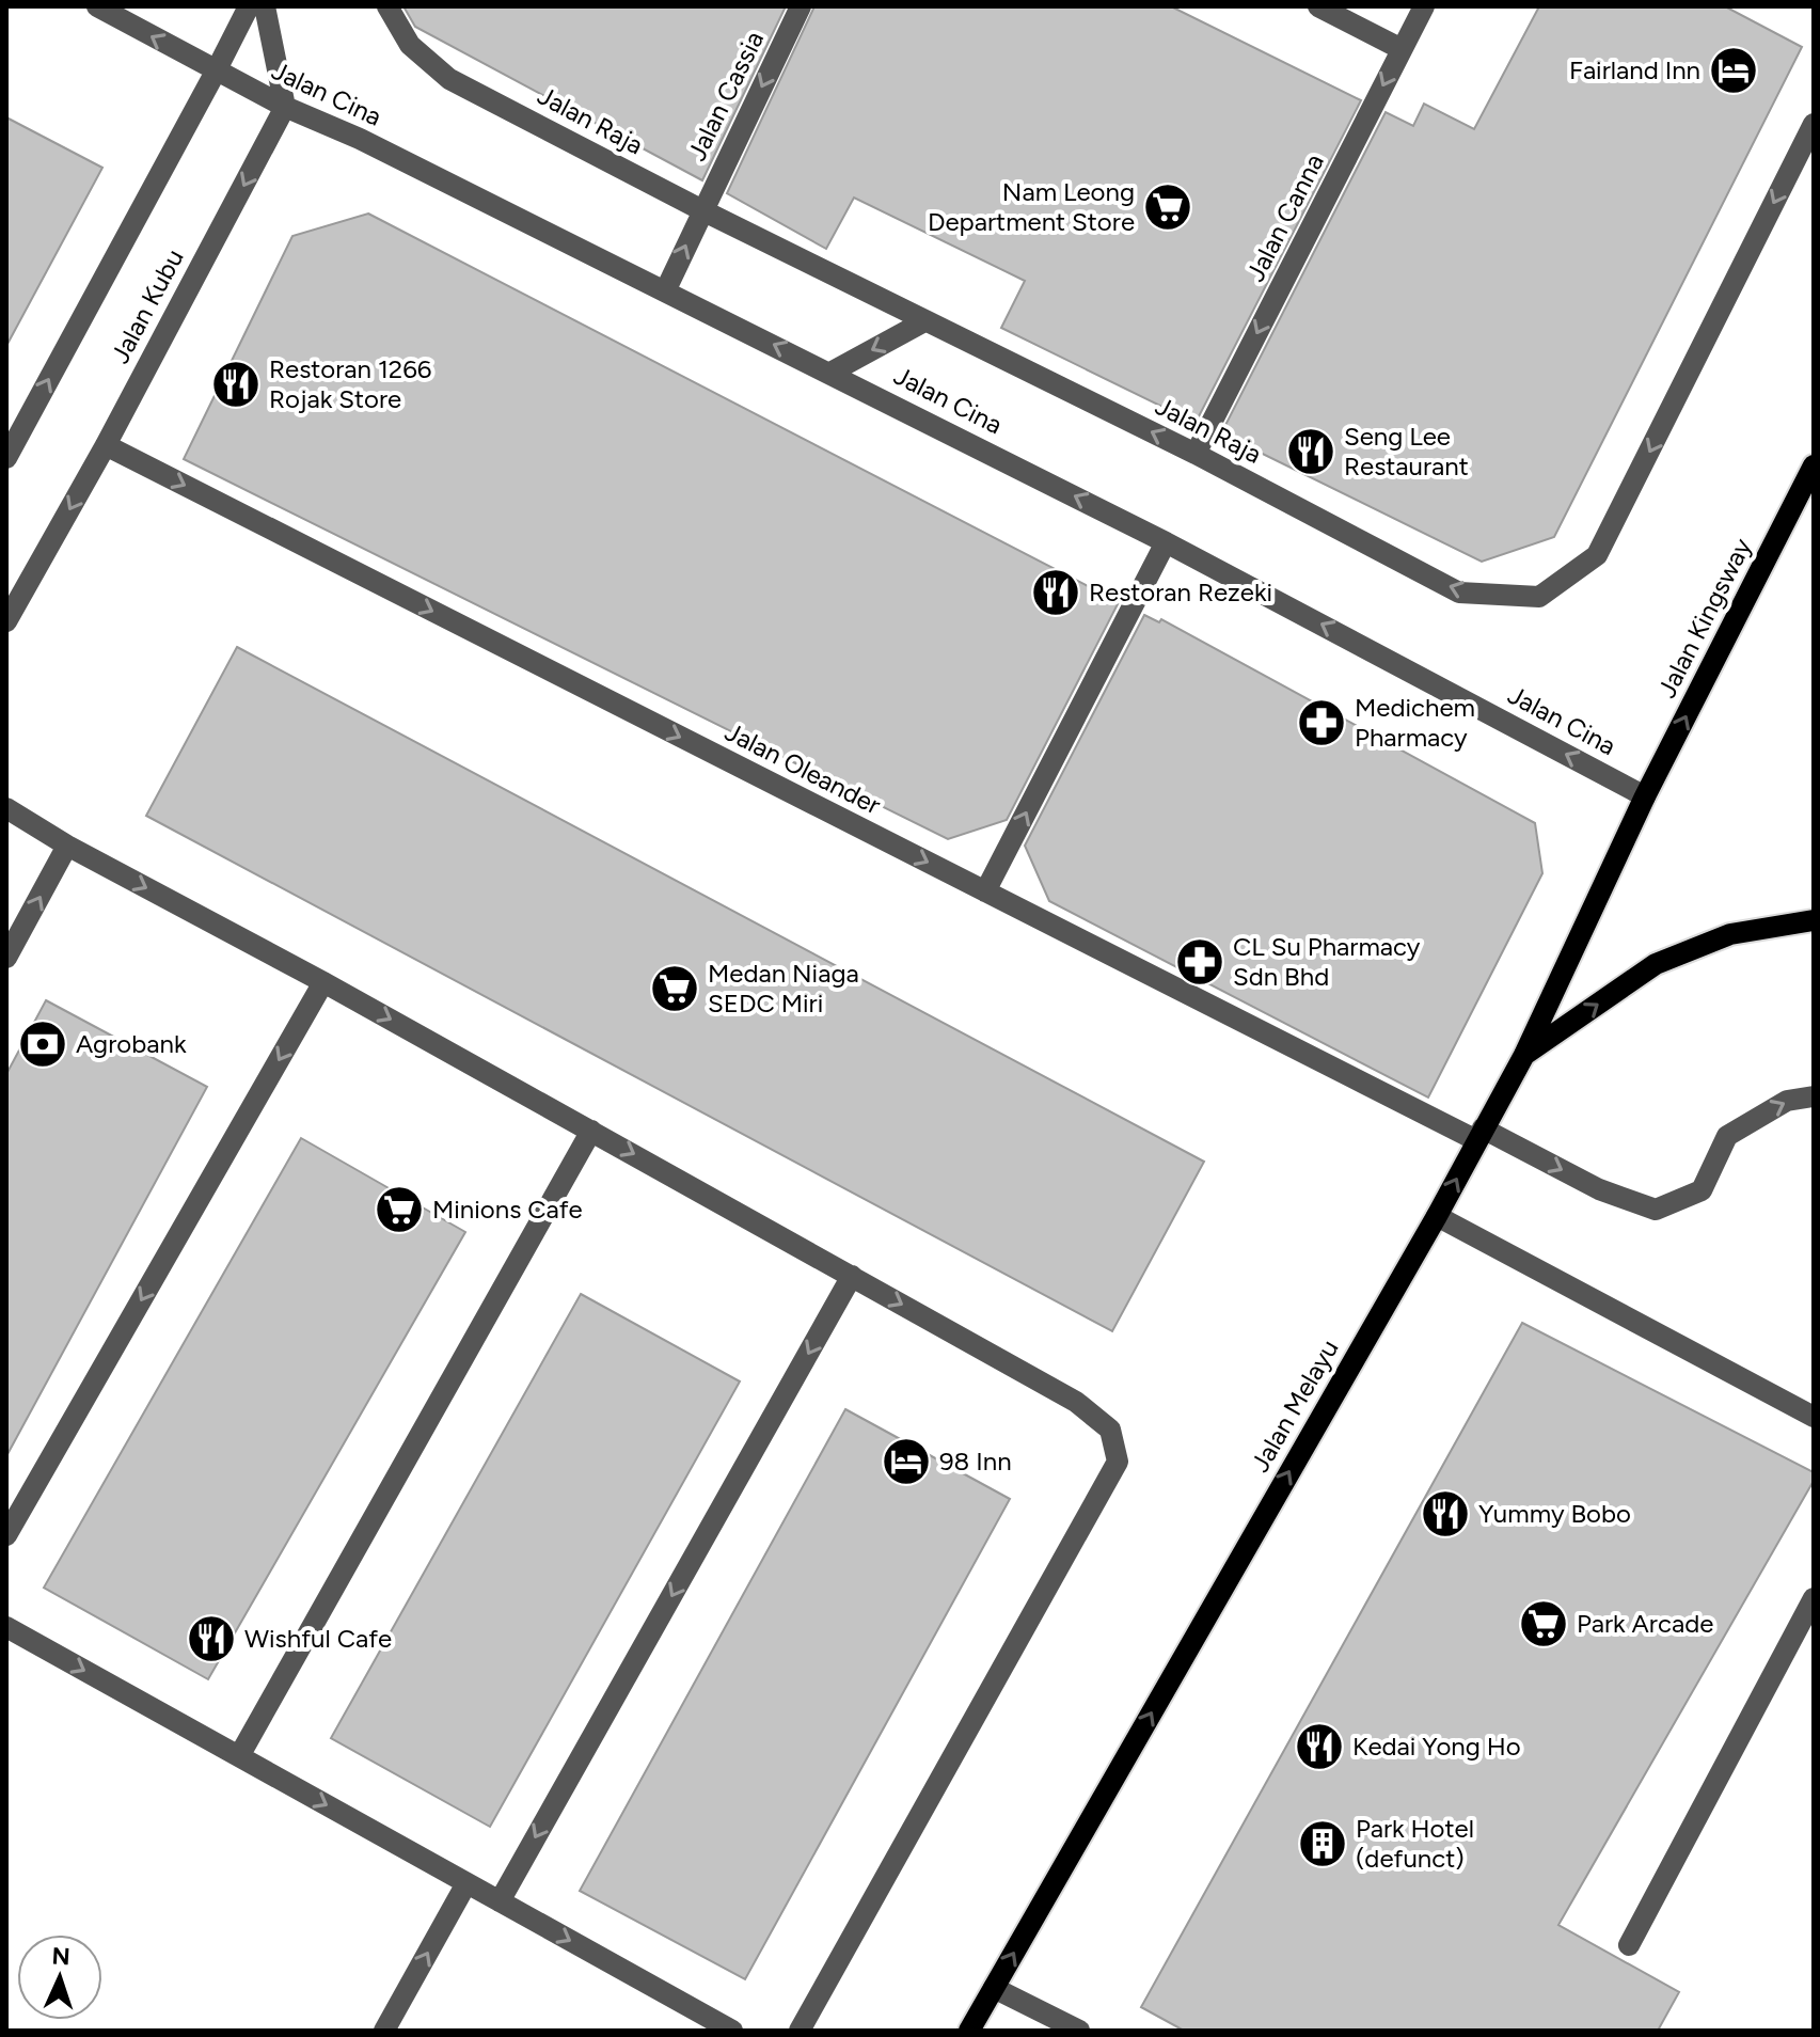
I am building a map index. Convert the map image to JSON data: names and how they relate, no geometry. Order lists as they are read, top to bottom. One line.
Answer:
{"streets":{"main road":["Jalan Kingsway","Jalan Melayu"],"street":["Jalan Cina","Jalan Cassia","Jalan Raja","Jalan Canna","Jalan Kubu","Jalan Oleander"]},"crossings":[["Jalan Cina","Jalan Cassia"],["Jalan Cina","Jalan Kubu"],["Jalan Cina","Jalan Kingsway"],["Jalan Cina","Jalan Melayu"],["Jalan Cassia","Jalan Raja"],["Jalan Raja","Jalan Canna"],["Jalan Kubu","Jalan Oleander"],["Jalan Kingsway","Jalan Melayu"],["Jalan Oleander","Jalan Melayu"]],"one_way":["Jalan Cina","Jalan Canna","Jalan Kingsway","Jalan Oleander","Jalan Melayu"],"places":{"hotel":["Fairland Inn","98 Inn"],"supermarket":["Nam Leong Department Store","Medan Niaga SEDC Miri","Minions Cafe","Park Arcade"],"restaurant":["Restoran 1266 Rojak Store","Seng Lee Restaurant","Restoran Rezeki","Yummy Bobo","Wishful Cafe","Kedai Yong Ho"],"pharmacy":["Medichem Pharmacy","CL Su Pharmacy Sdn Bhd"],"bank":["Agrobank"],"building":["Park Hotel (defunct)"]},"north":"top"}
